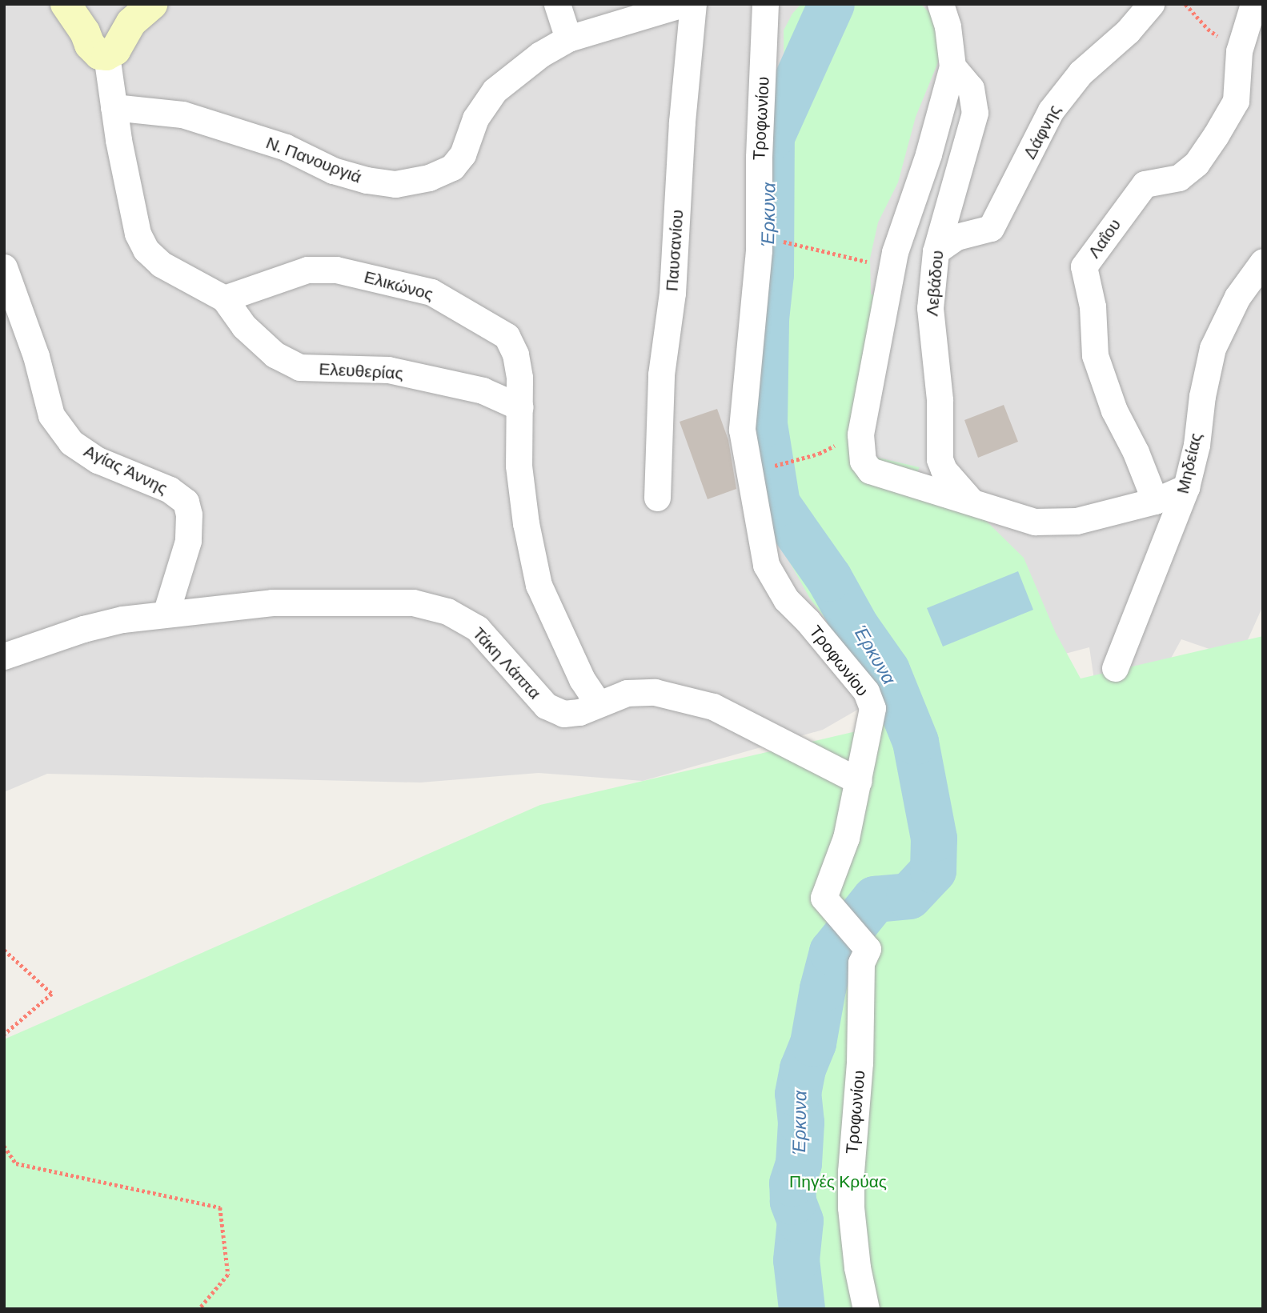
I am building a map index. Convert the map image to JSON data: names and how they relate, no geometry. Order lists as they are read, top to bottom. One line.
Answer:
{"streets":{"street":["Τροφωνίου","Δάφνης","Ν. Πανουργιά","Λαΐου","Παυσανίου","Λεβάδου","Ελικώνος","Ελευθερίας","Μηδείας","Αγίας Άννης","Τάκη Λάππα"]},"crossings":[["Τροφωνίου","Τάκη Λάππα"],["Δάφνης","Λεβάδου"],["Ελικώνος","Ελευθερίας"],["Ελικώνος","Τάκη Λάππα"],["Αγίας Άννης","Τάκη Λάππα"]],"water":["Έρκυνα"],"parks":["Πηγές Κρύας"]}
